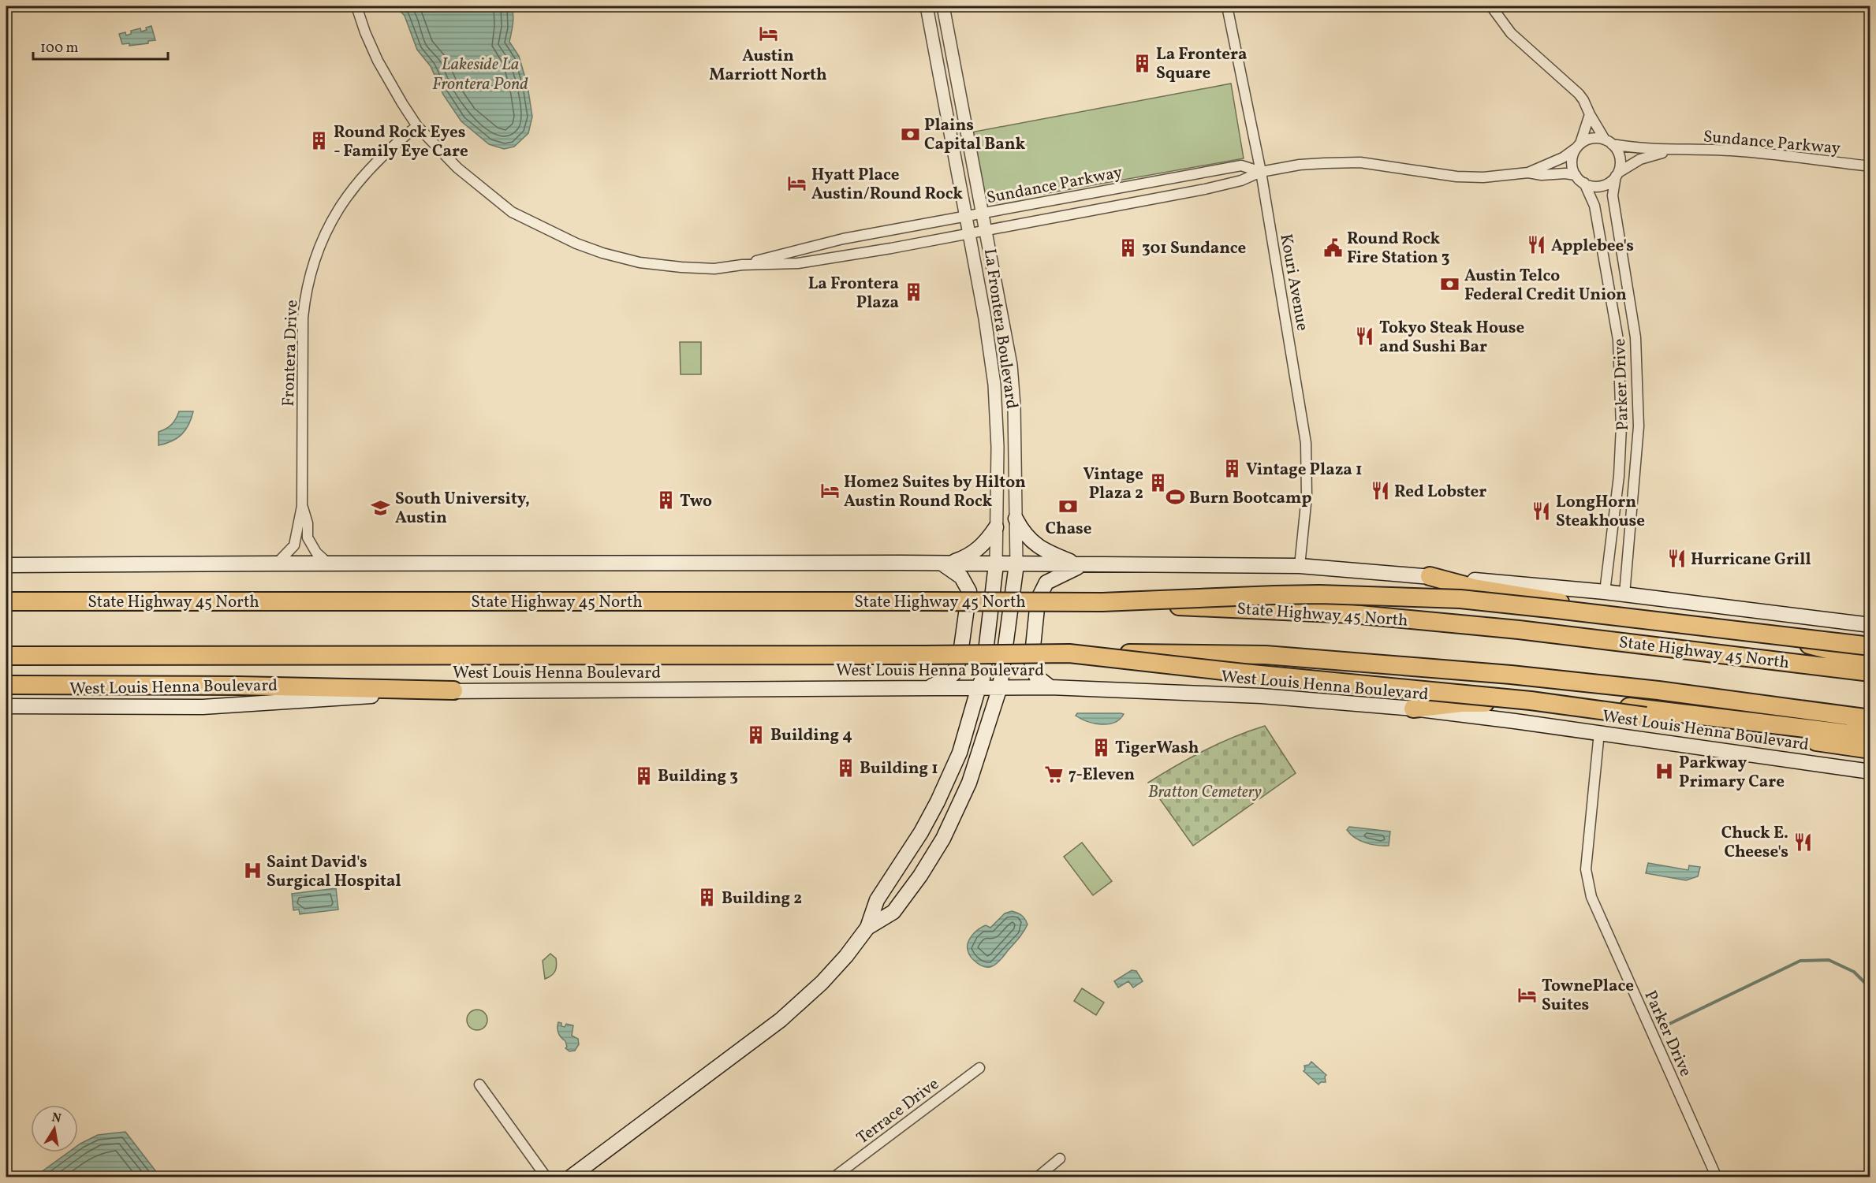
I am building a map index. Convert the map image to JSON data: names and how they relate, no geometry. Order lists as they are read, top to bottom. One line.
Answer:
{"streets":{"highway":["State Highway 45 North"],"main road":["La Frontera Boulevard","West Louis Henna Boulevard"],"street":["Sundance Parkway","Kouri Avenue","Frontera Drive","Parker Drive","Terrace Drive"]},"crossings":[["Sundance Parkway","Kouri Avenue"],["Sundance Parkway","La Frontera Boulevard"],["Sundance Parkway","Frontera Drive"],["Sundance Parkway","Parker Drive"],["La Frontera Boulevard","West Louis Henna Boulevard"],["Parker Drive","West Louis Henna Boulevard"]],"water":["Lakeside La Frontera Pond"],"parks":["Bratton Cemetery"],"places":{"hotel":["Austin Marriott North","Hyatt Place Austin/Round Rock","Home2 Suites by Hilton Austin Round Rock","TownePlace Suites"],"building":["La Frontera Square","Round Rock Eyes - Family Eye Care","301 Sundance","La Frontera Plaza","Vintage Plaza 1","Vintage Plaza 2","Two","Building 4","TigerWash","Building 1","Building 3","Building 2"],"bank":["Plains Capital Bank","Austin Telco Federal Credit Union","Chase"],"restaurant":["Applebee's","Tokyo Steak House and Sushi Bar","Red Lobster","LongHorn Steakhouse","Hurricane Grill","Chuck E. Cheese's"],"public building":["Round Rock Fire Station 3"],"sports":["Burn Bootcamp"],"school or university":["South University, Austin"],"hospital":["Parkway Primary Care","Saint David's Surgical Hospital"],"supermarket":["7-Eleven"]},"scale_bar":"100 m","north":"top"}
